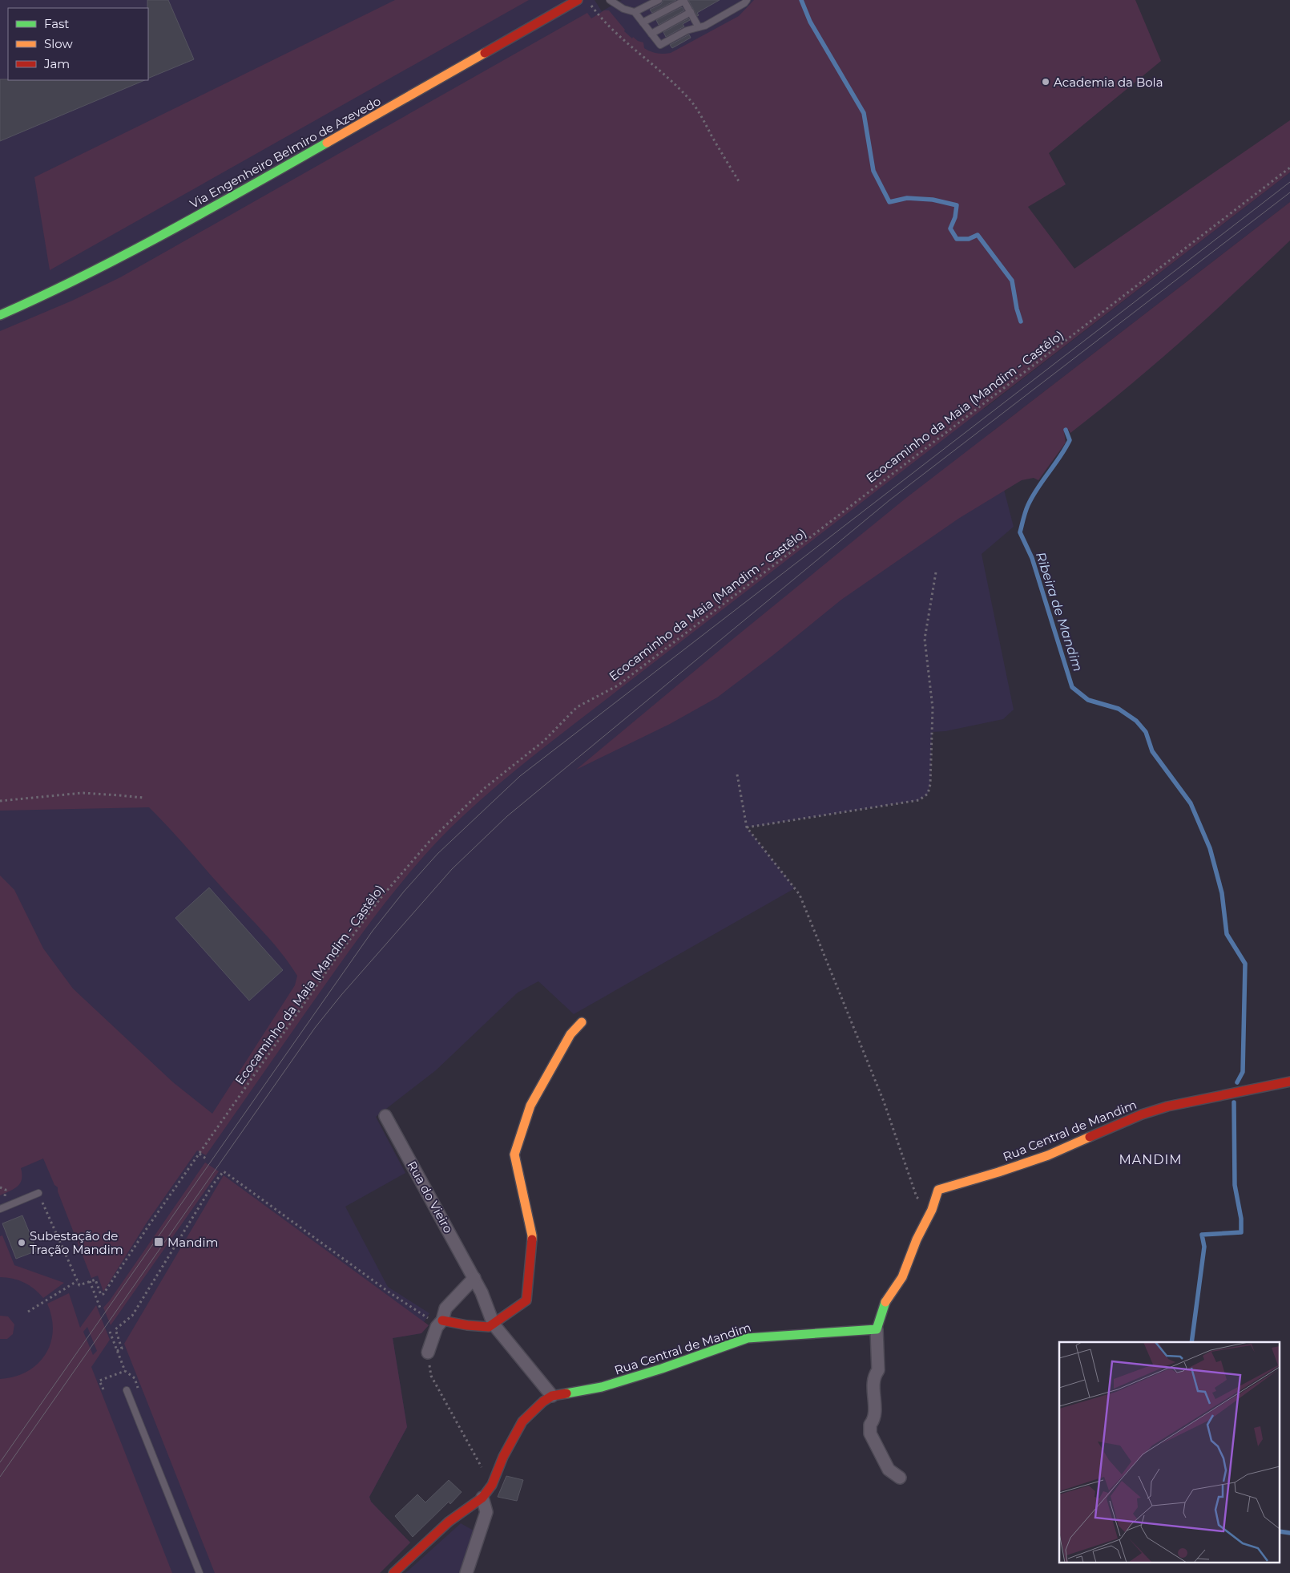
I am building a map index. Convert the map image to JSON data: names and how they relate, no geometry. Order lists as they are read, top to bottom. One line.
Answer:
{"streets":{"street":["Via Engenheiro Belmiro de Azevedo","Rua Central de Mandim","Rua do Vieiro"],"path":["Ecocaminho da Maia (Mandim - Castêlo)"]},"crossings":[["Rua Central de Mandim","Rua do Vieiro"]],"districts":["MANDIM"],"water":["Ribeira de Mandim"],"places":{"other":["Academia da Bola","Subestação de Tração Mandim"],"transit":["Mandim"]},"legend":["Fast","Slow","Jam"]}
